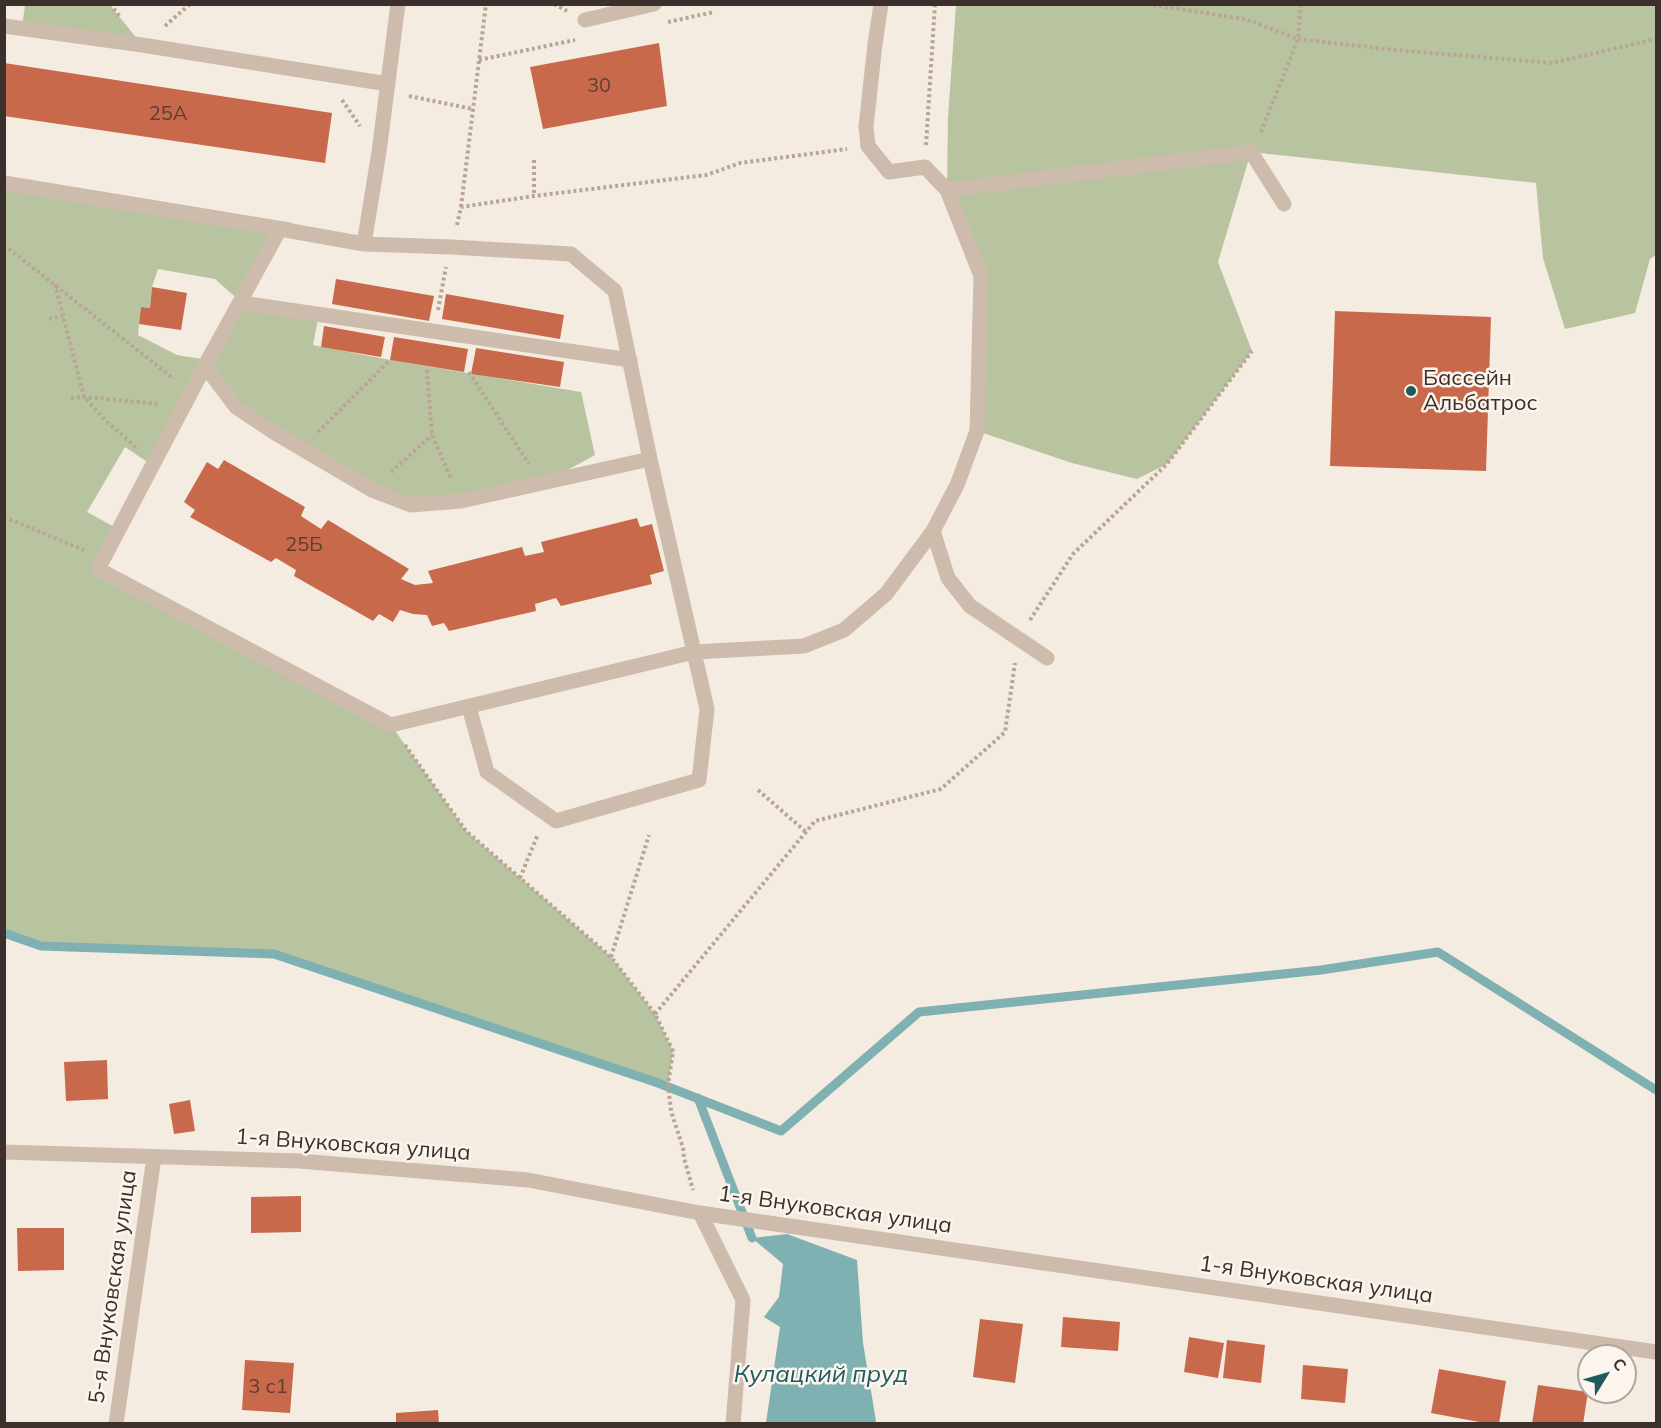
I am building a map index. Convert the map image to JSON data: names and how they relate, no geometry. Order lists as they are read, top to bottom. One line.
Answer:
{"streets":{"street":["1-я Внуковская улица","5-я Внуковская улица"]},"crossings":[["1-я Внуковская улица","5-я Внуковская улица"]],"water":["Кулацкий пруд"],"places":["Бассейн Альбатрос"],"house_numbers":["30","25А","25Б","3 с1"],"north":"top right"}
